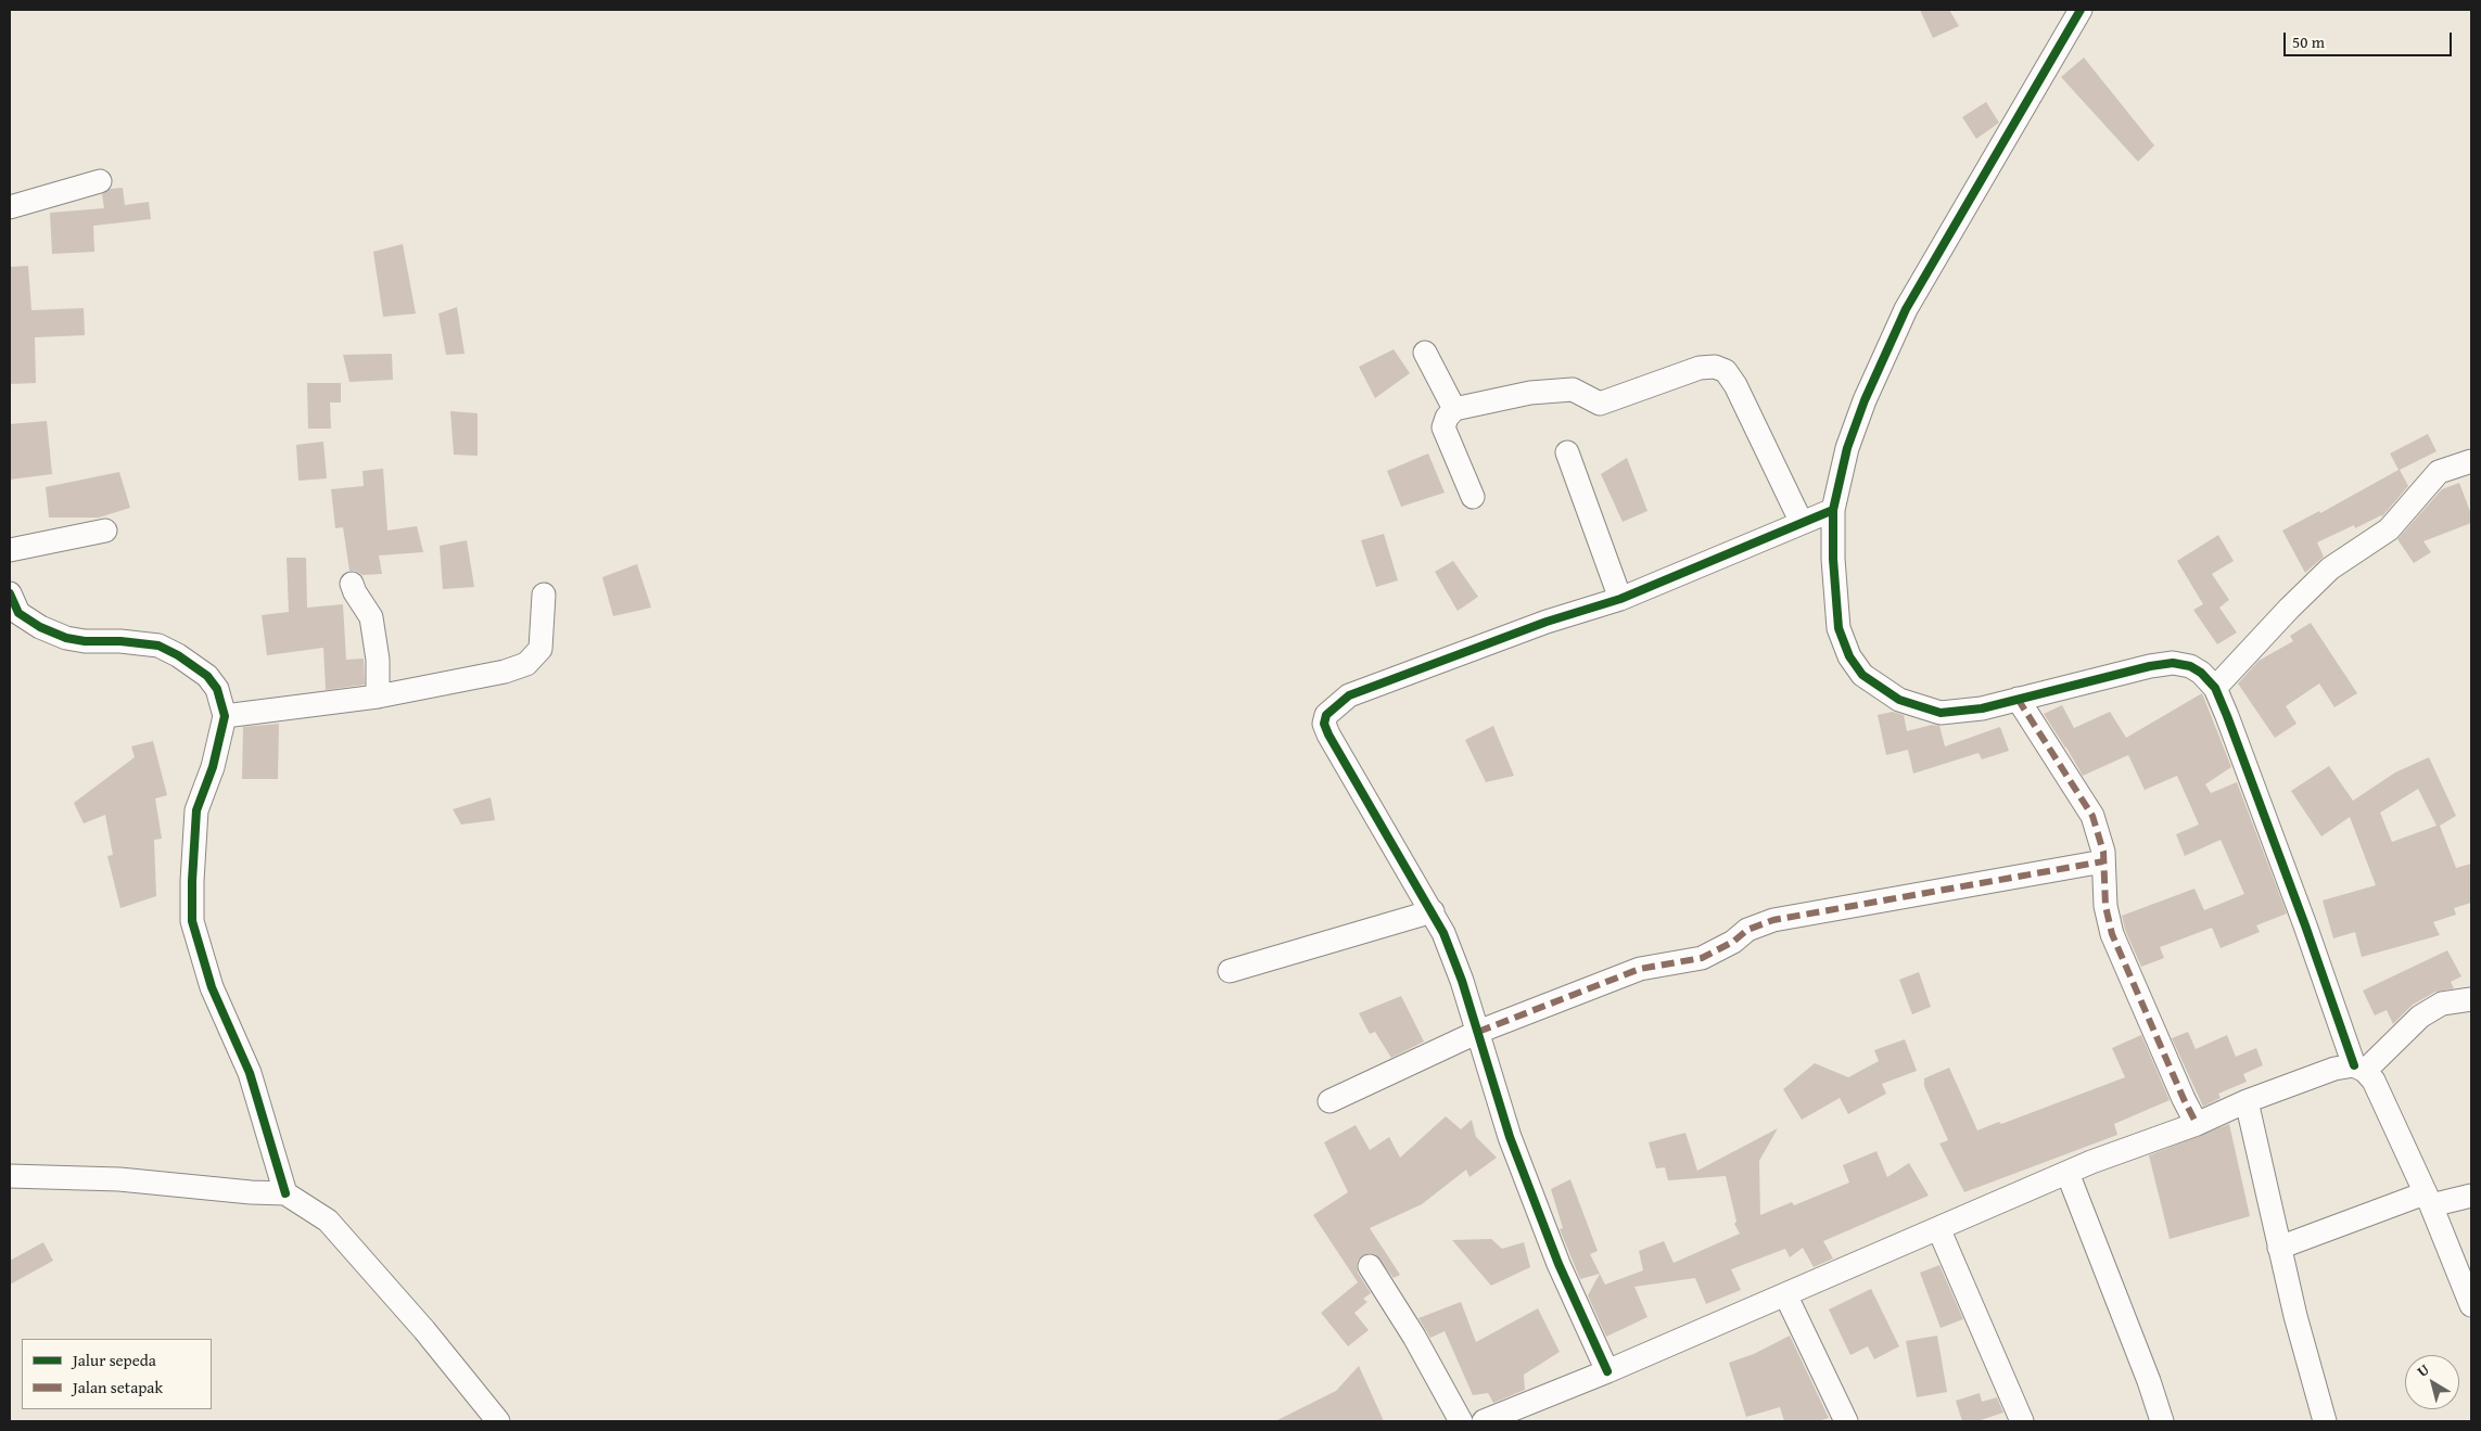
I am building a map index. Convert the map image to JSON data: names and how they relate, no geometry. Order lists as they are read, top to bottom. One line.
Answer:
{"legend":["Jalur sepeda","Jalan setapak"],"scale_bar":"50 m","north":"top left"}
